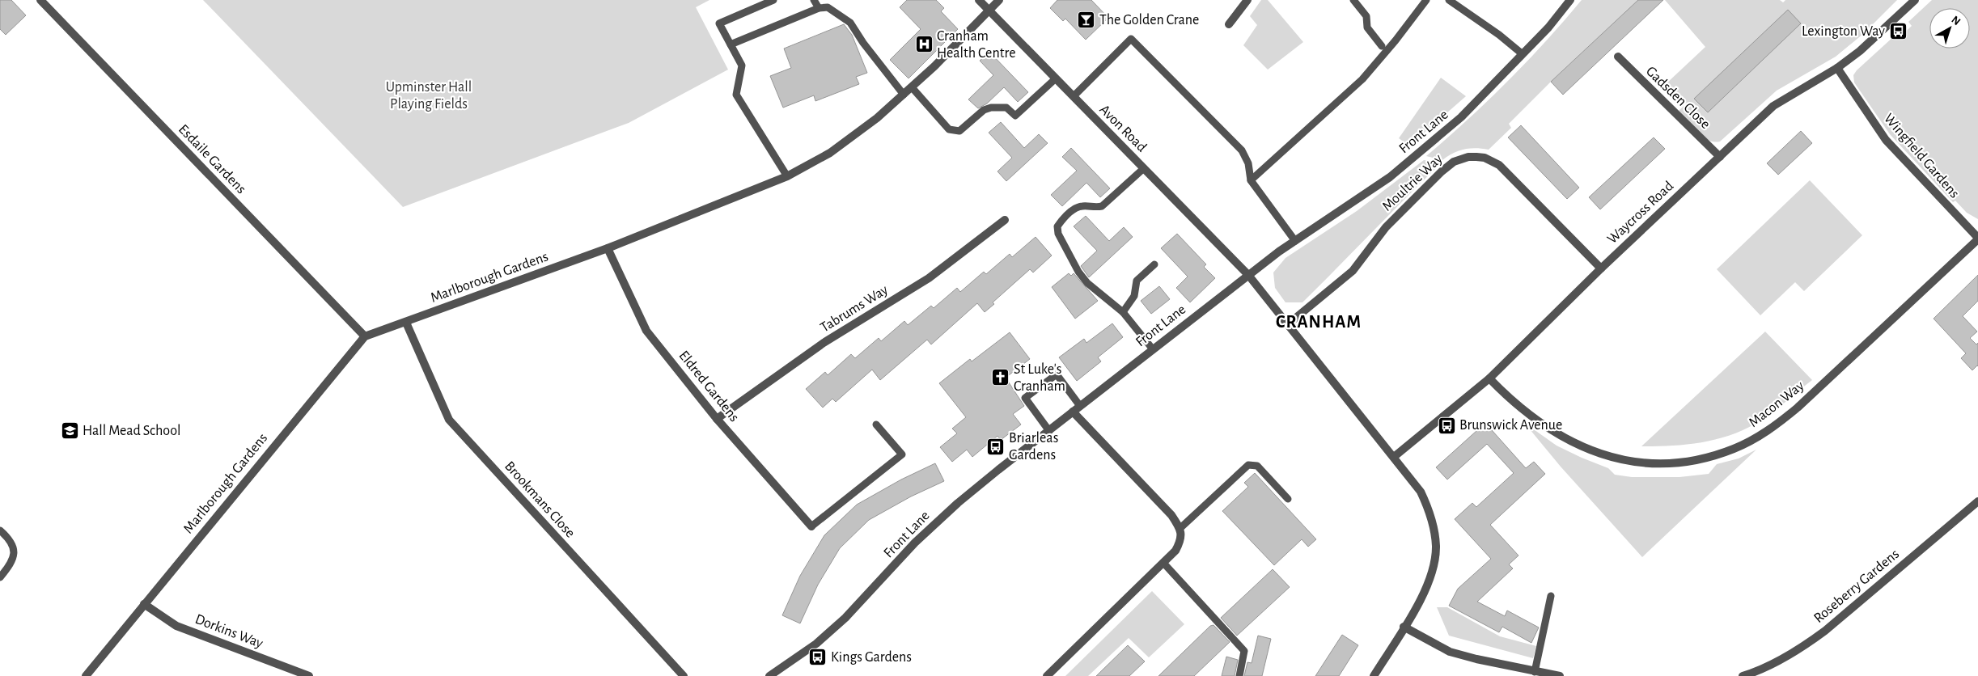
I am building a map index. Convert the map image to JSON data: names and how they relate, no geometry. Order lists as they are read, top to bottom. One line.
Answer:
{"streets":{"street":["Gadsden Close","Avon Road","Front Lane","Wingfield Gardens","Esdaile Gardens","Moultrie Way","Waycross Road","Marlborough Gardens","Tabrums Way","Eldred Gardens","Macon Way","Brookmans Close","Roseberry Gardens","Dorkins Way"]},"crossings":[["Gadsden Close","Waycross Road"],["Avon Road","Front Lane"],["Avon Road","Marlborough Gardens"],["Wingfield Gardens","Waycross Road"],["Wingfield Gardens","Macon Way"],["Esdaile Gardens","Marlborough Gardens"],["Moultrie Way","Waycross Road"],["Waycross Road","Macon Way"],["Marlborough Gardens","Eldred Gardens"],["Marlborough Gardens","Brookmans Close"],["Marlborough Gardens","Dorkins Way"],["Tabrums Way","Eldred Gardens"]],"districts":["CRANHAM"],"parks":["Upminster Hall Playing Fields"],"places":{"bar":["The Golden Crane"],"bus stop":["Lexington Way","Brunswick Avenue","Briarleas Gardens","Kings Gardens"],"hospital":["Cranham Health Centre"],"church":["St Luke's Cranham"],"school or university":["Hall Mead School"]},"north":"top right"}
